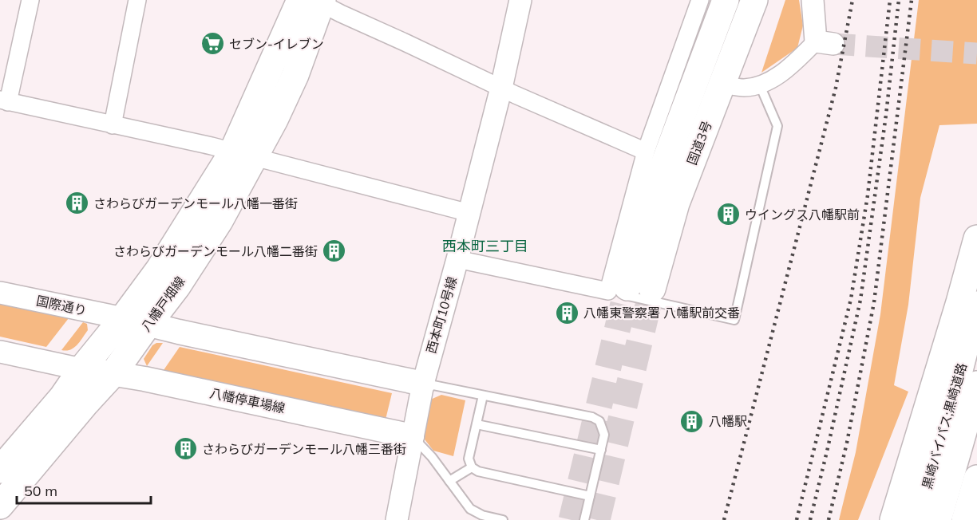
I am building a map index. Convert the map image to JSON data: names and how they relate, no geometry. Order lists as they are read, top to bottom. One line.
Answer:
{"streets":{"main road":["国道3号","八幡戸畑線","八幡停車場線","黒崎バイパス;黒崎道路"],"street":["国際通り","西本町10号線"]},"crossings":[["八幡戸畑線","国際通り"],["八幡戸畑線","八幡停車場線"],["西本町10号線","八幡停車場線"]],"districts":["西本町三丁目"],"places":{"supermarket":["セブン-イレブン"],"building":["さわらびガーデンモール八幡一番街","ウイングス八幡駅前","さわらびガーデンモール八幡二番街","八幡東警察署 八幡駅前交番","八幡駅","さわらびガーデンモール八幡三番街"]},"scale_bar":"50 m"}
